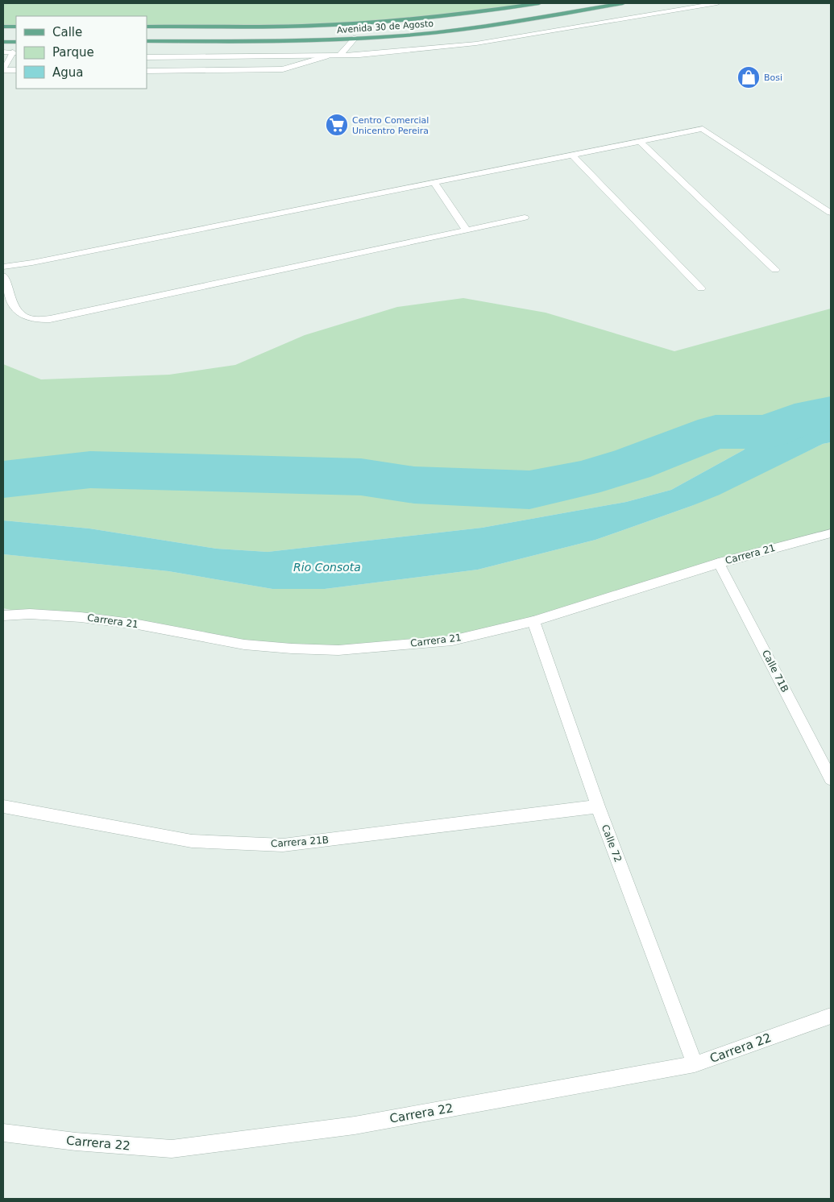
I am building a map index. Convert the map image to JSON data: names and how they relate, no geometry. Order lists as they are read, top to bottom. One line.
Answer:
{"streets":{"main road":["Avenida 30 de Agosto"],"street":["Carrera 21","Calle 71B","Carrera 21B","Calle 72","Carrera 22"]},"crossings":[["Carrera 21","Calle 71B"],["Carrera 21","Calle 72"],["Carrera 21B","Calle 72"],["Calle 72","Carrera 22"]],"water":["Rio Consota"],"places":{"shop":["Bosi"],"supermarket":["Centro Comercial Unicentro Pereira"]},"legend":["Calle","Parque","Agua"]}
